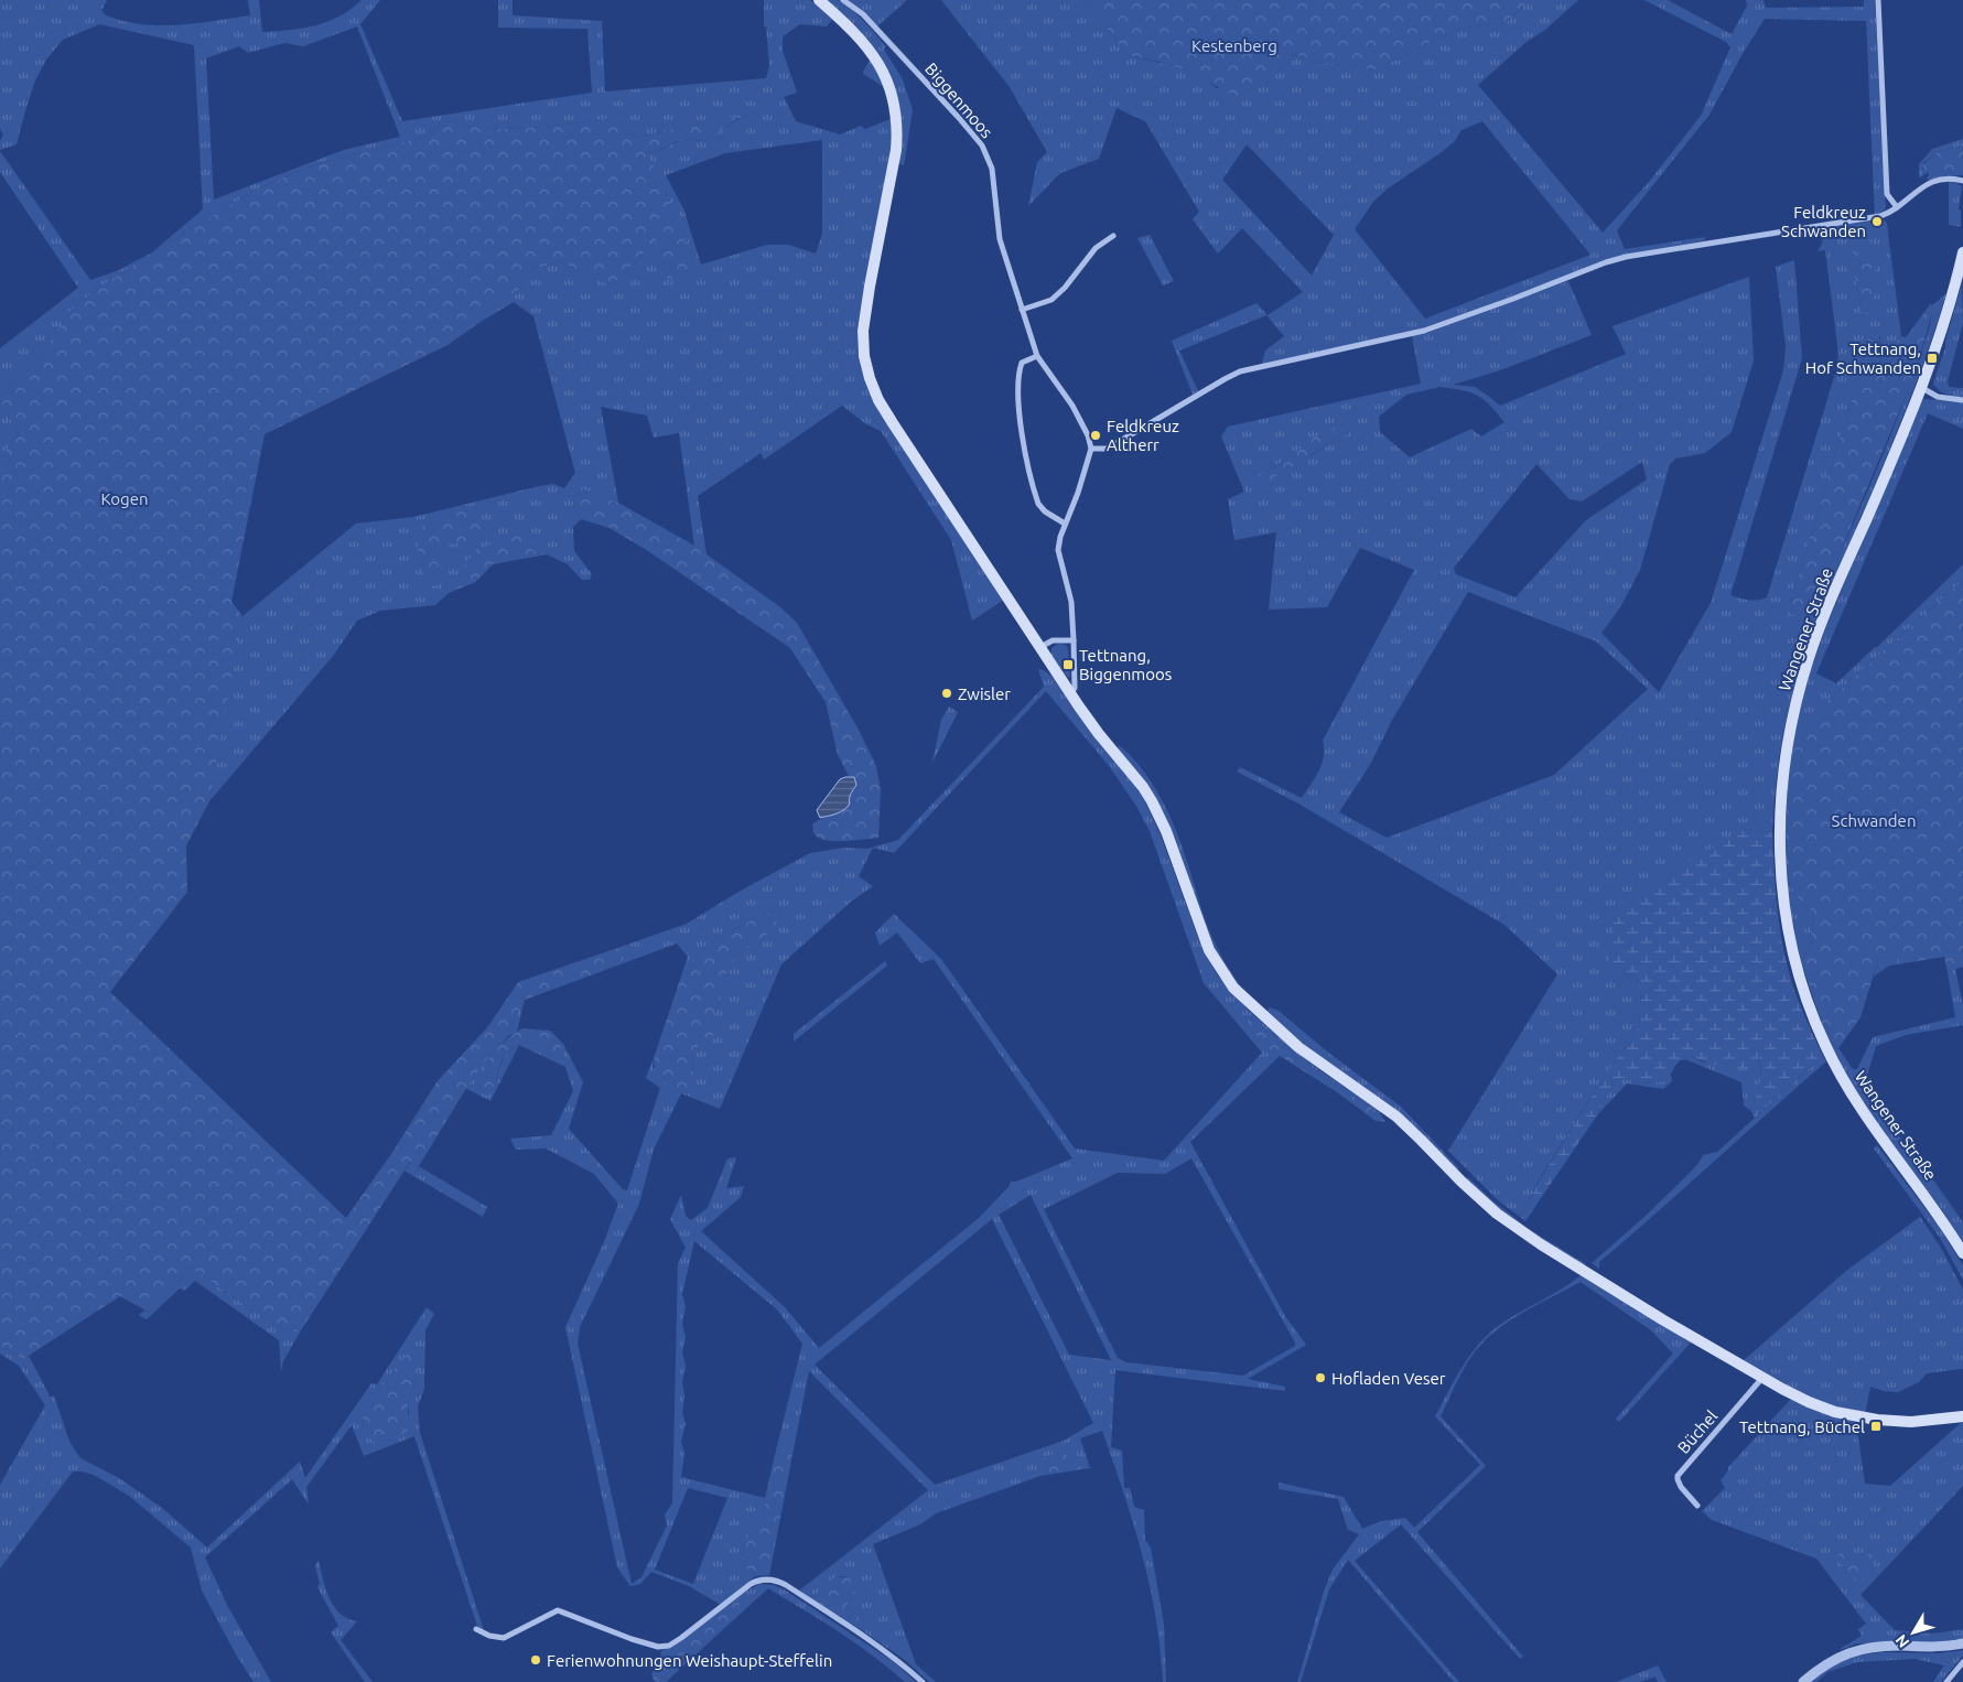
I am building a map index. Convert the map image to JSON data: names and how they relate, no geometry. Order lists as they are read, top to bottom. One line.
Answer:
{"streets":{"main road":["Wangener Straße"],"street":["Biggenmoos","Büchel"]},"parks":["Kestenberg","Kogen","Schwanden"],"places":{"other":["Feldkreuz Schwanden","Feldkreuz Altherr","Zwisler","Hofladen Veser","Ferienwohnungen Weishaupt-Steffelin"],"transit":["Tettnang, Hof Schwanden","Tettnang, Biggenmoos","Tettnang, Büchel"]},"north":"bottom left"}
